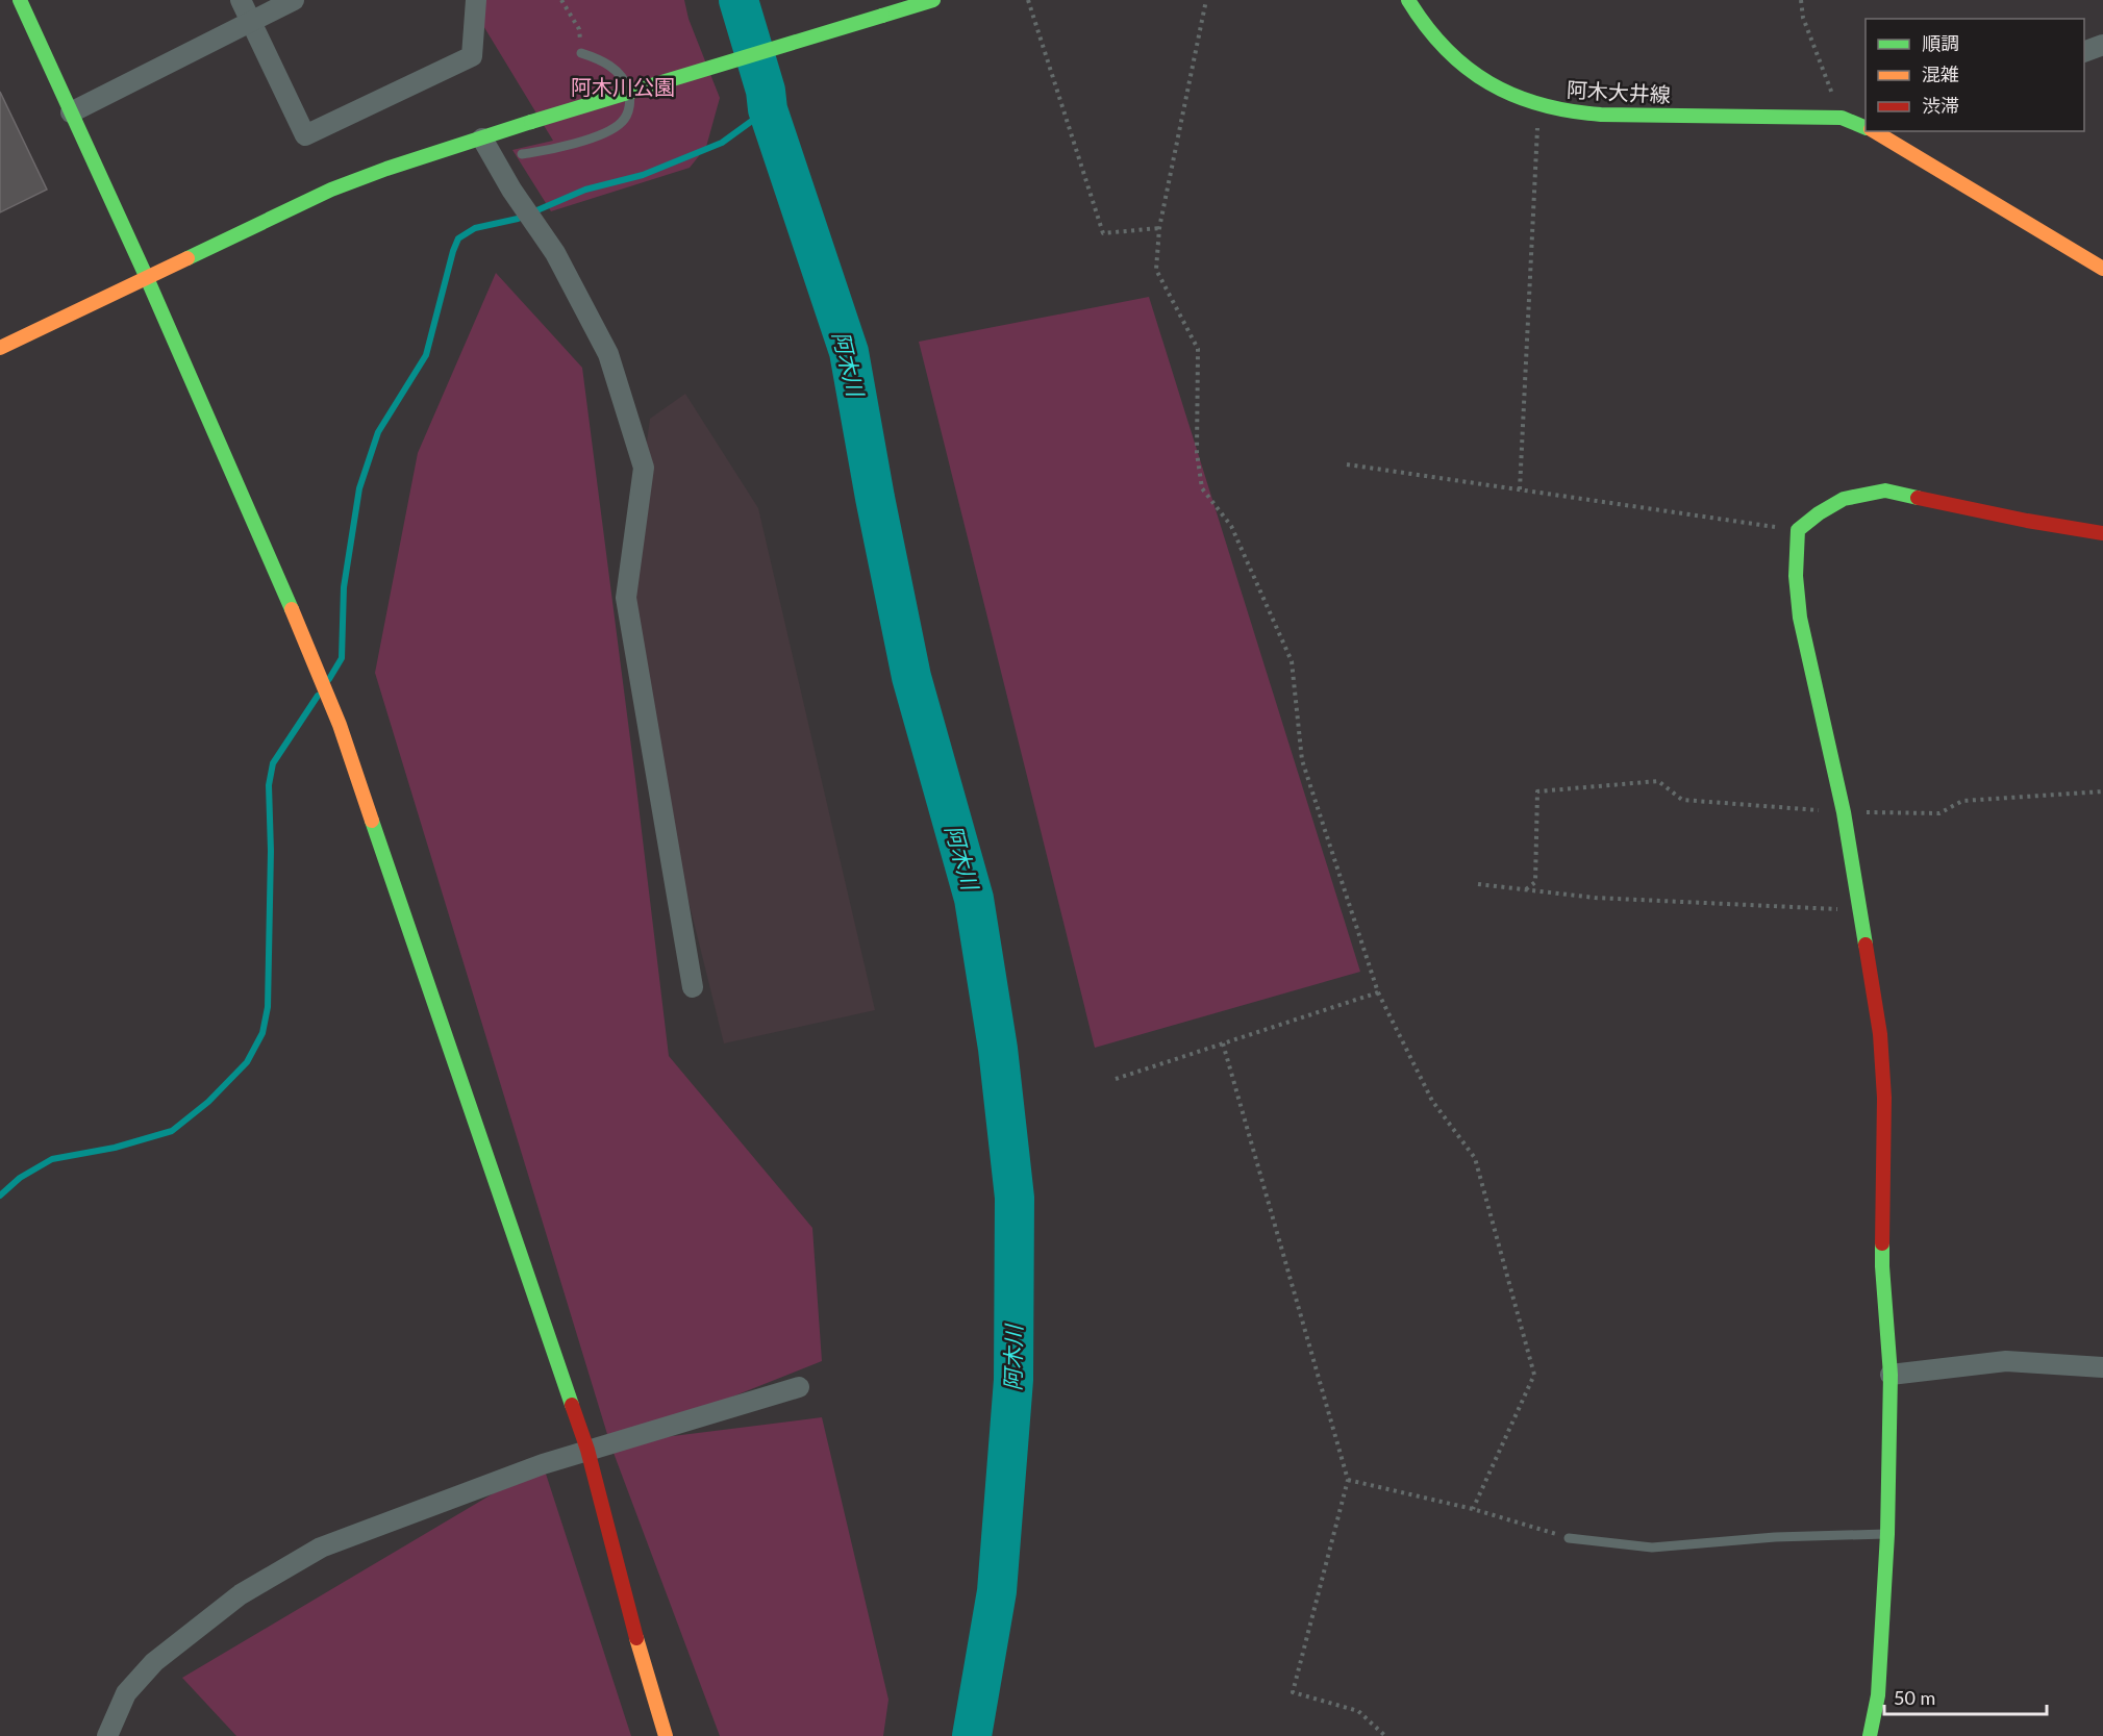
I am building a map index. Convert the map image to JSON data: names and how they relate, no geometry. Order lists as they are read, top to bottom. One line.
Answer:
{"streets":{"street":["阿木大井線"]},"water":["阿木川"],"parks":["阿木川公園"],"legend":["順調","混雑","渋滞"],"scale_bar":"50 m"}
